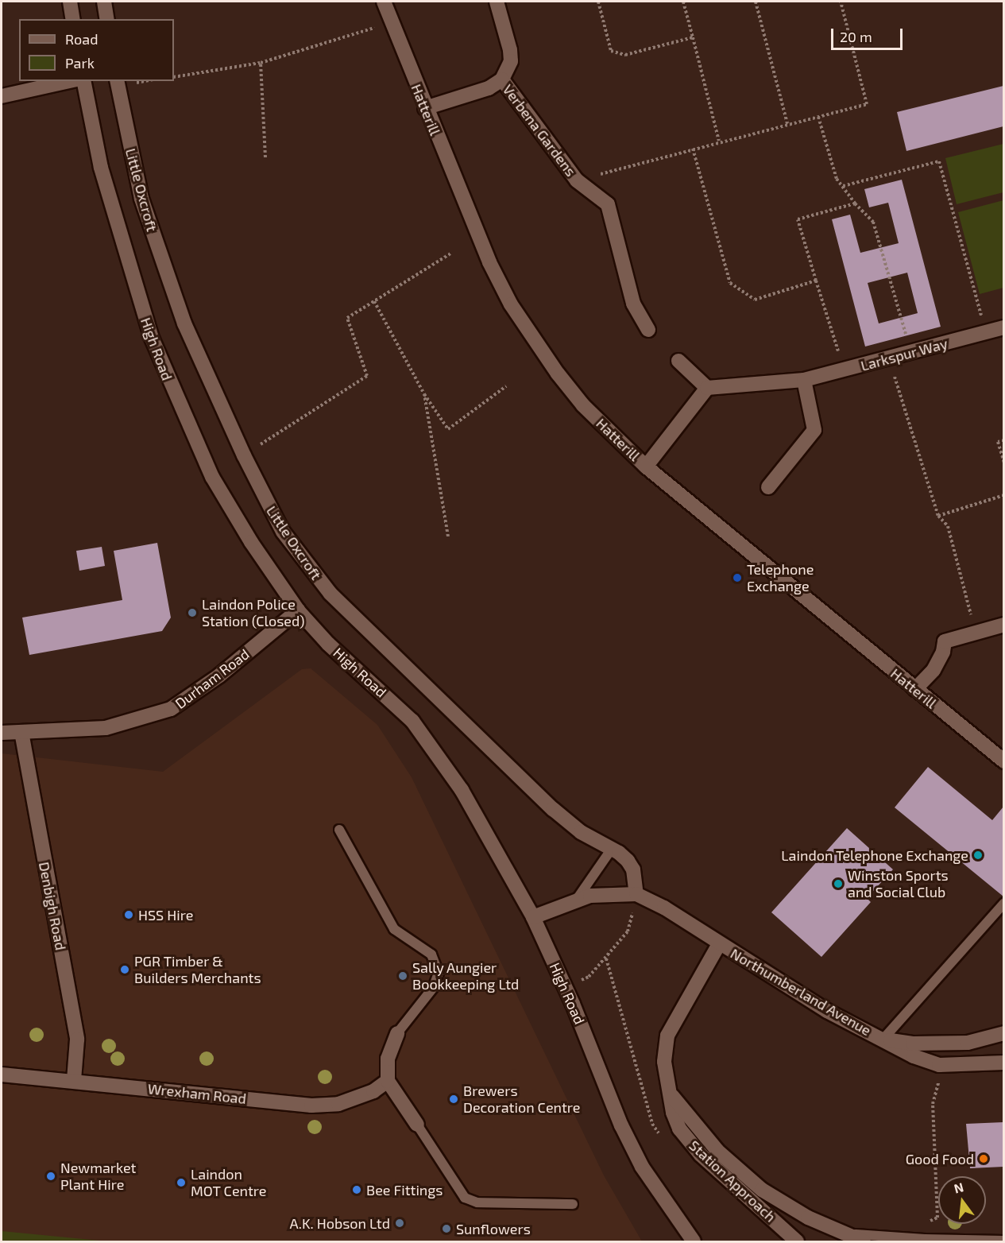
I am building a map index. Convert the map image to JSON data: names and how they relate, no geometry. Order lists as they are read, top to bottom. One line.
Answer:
{"streets":{"street":["Hatterill","Verbena Gardens","Little Oxcroft","High Road","Larkspur Way","Durham Road","Denbigh Road","Northumberland Avenue","Wrexham Road","Station Approach"]},"crossings":[["Hatterill","Verbena Gardens"],["High Road","Durham Road"],["Durham Road","Denbigh Road"],["Denbigh Road","Wrexham Road"],["Northumberland Avenue","Station Approach"]],"places":["Telephone Exchange","Laindon Police Station (Closed)","Laindon Telephone Exchange","Winston Sports and Social Club","HSS Hire","PGR Timber & Builders Merchants","Sally Aungier Bookkeeping Ltd","Brewers Decoration Centre","Good Food","Newmarket Plant Hire","Laindon MOT Centre","Bee Fittings","A.K. Hobson Ltd","Sunflowers"],"legend":["Road","Park"],"scale_bar":"20 m","north":"top"}
